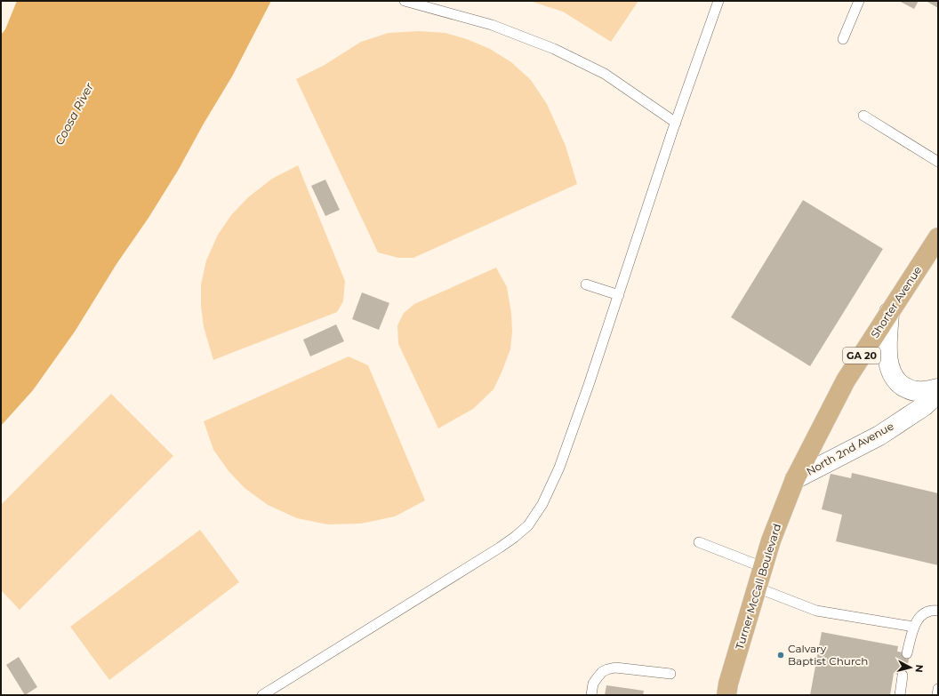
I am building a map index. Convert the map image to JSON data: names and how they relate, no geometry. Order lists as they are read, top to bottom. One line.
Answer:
{"streets":{"main road":["Shorter Avenue","GA 20","Turner McCall Boulevard"],"street":["North 2nd Avenue"]},"crossings":[["Shorter Avenue","North 2nd Avenue"],["Shorter Avenue","Turner McCall Boulevard"],["North 2nd Avenue","Turner McCall Boulevard"]],"water":["Coosa River"],"places":["Calvary Baptist Church"],"north":"right"}
